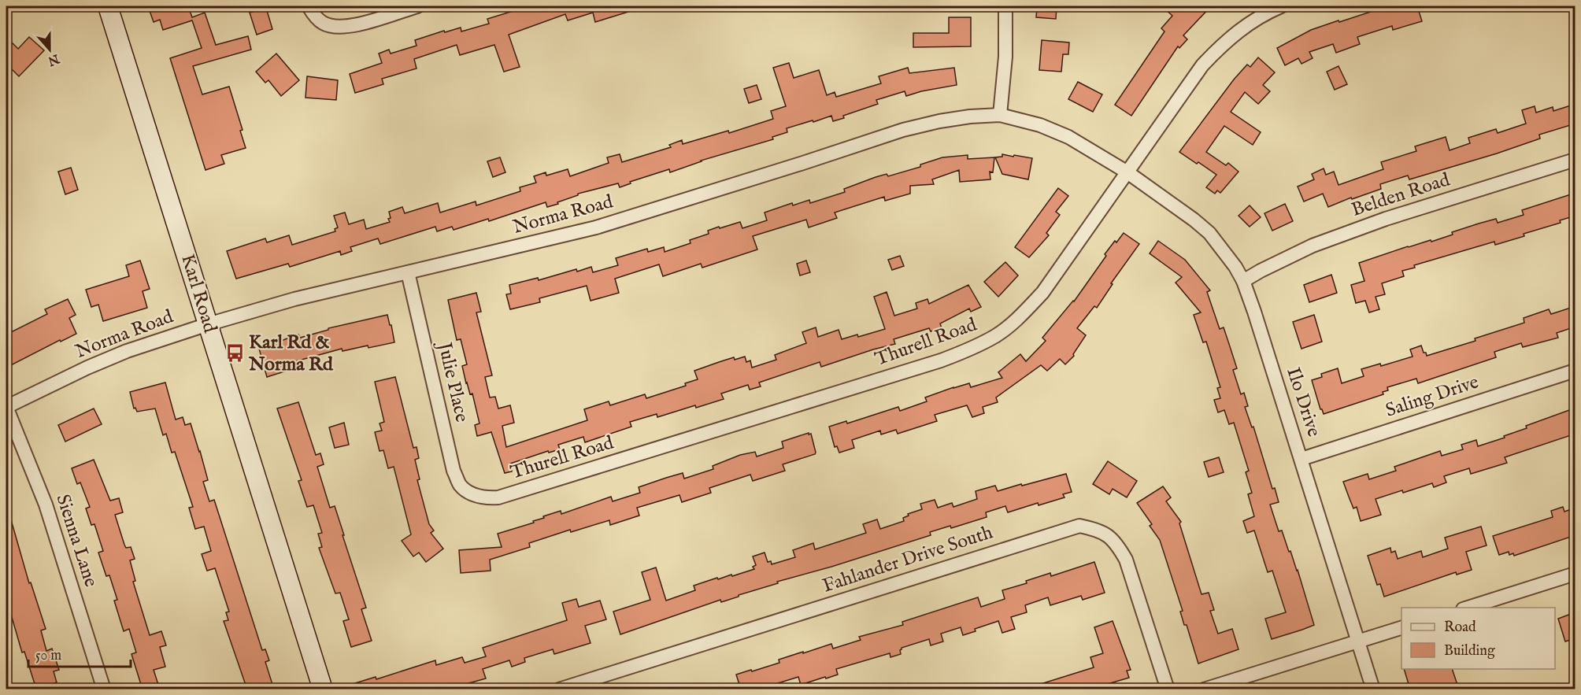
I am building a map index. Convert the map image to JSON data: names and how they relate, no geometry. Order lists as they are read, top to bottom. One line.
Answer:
{"streets":{"main road":["Karl Road"],"street":["Belden Road","Norma Road","Thurell Road","Julie Place","Saling Drive","Ilo Drive","Sienna Lane","Fahlander Drive South"]},"crossings":[["Belden Road","Ilo Drive"],["Norma Road","Karl Road"],["Norma Road","Thurell Road"],["Norma Road","Julie Place"],["Norma Road","Ilo Drive"],["Norma Road","Sienna Lane"],["Thurell Road","Julie Place"],["Thurell Road","Ilo Drive"],["Saling Drive","Ilo Drive"]],"places":{"bus stop":["Karl Rd & Norma Rd"]},"legend":["Road","Building"],"scale_bar":"50 m","north":"bottom"}
